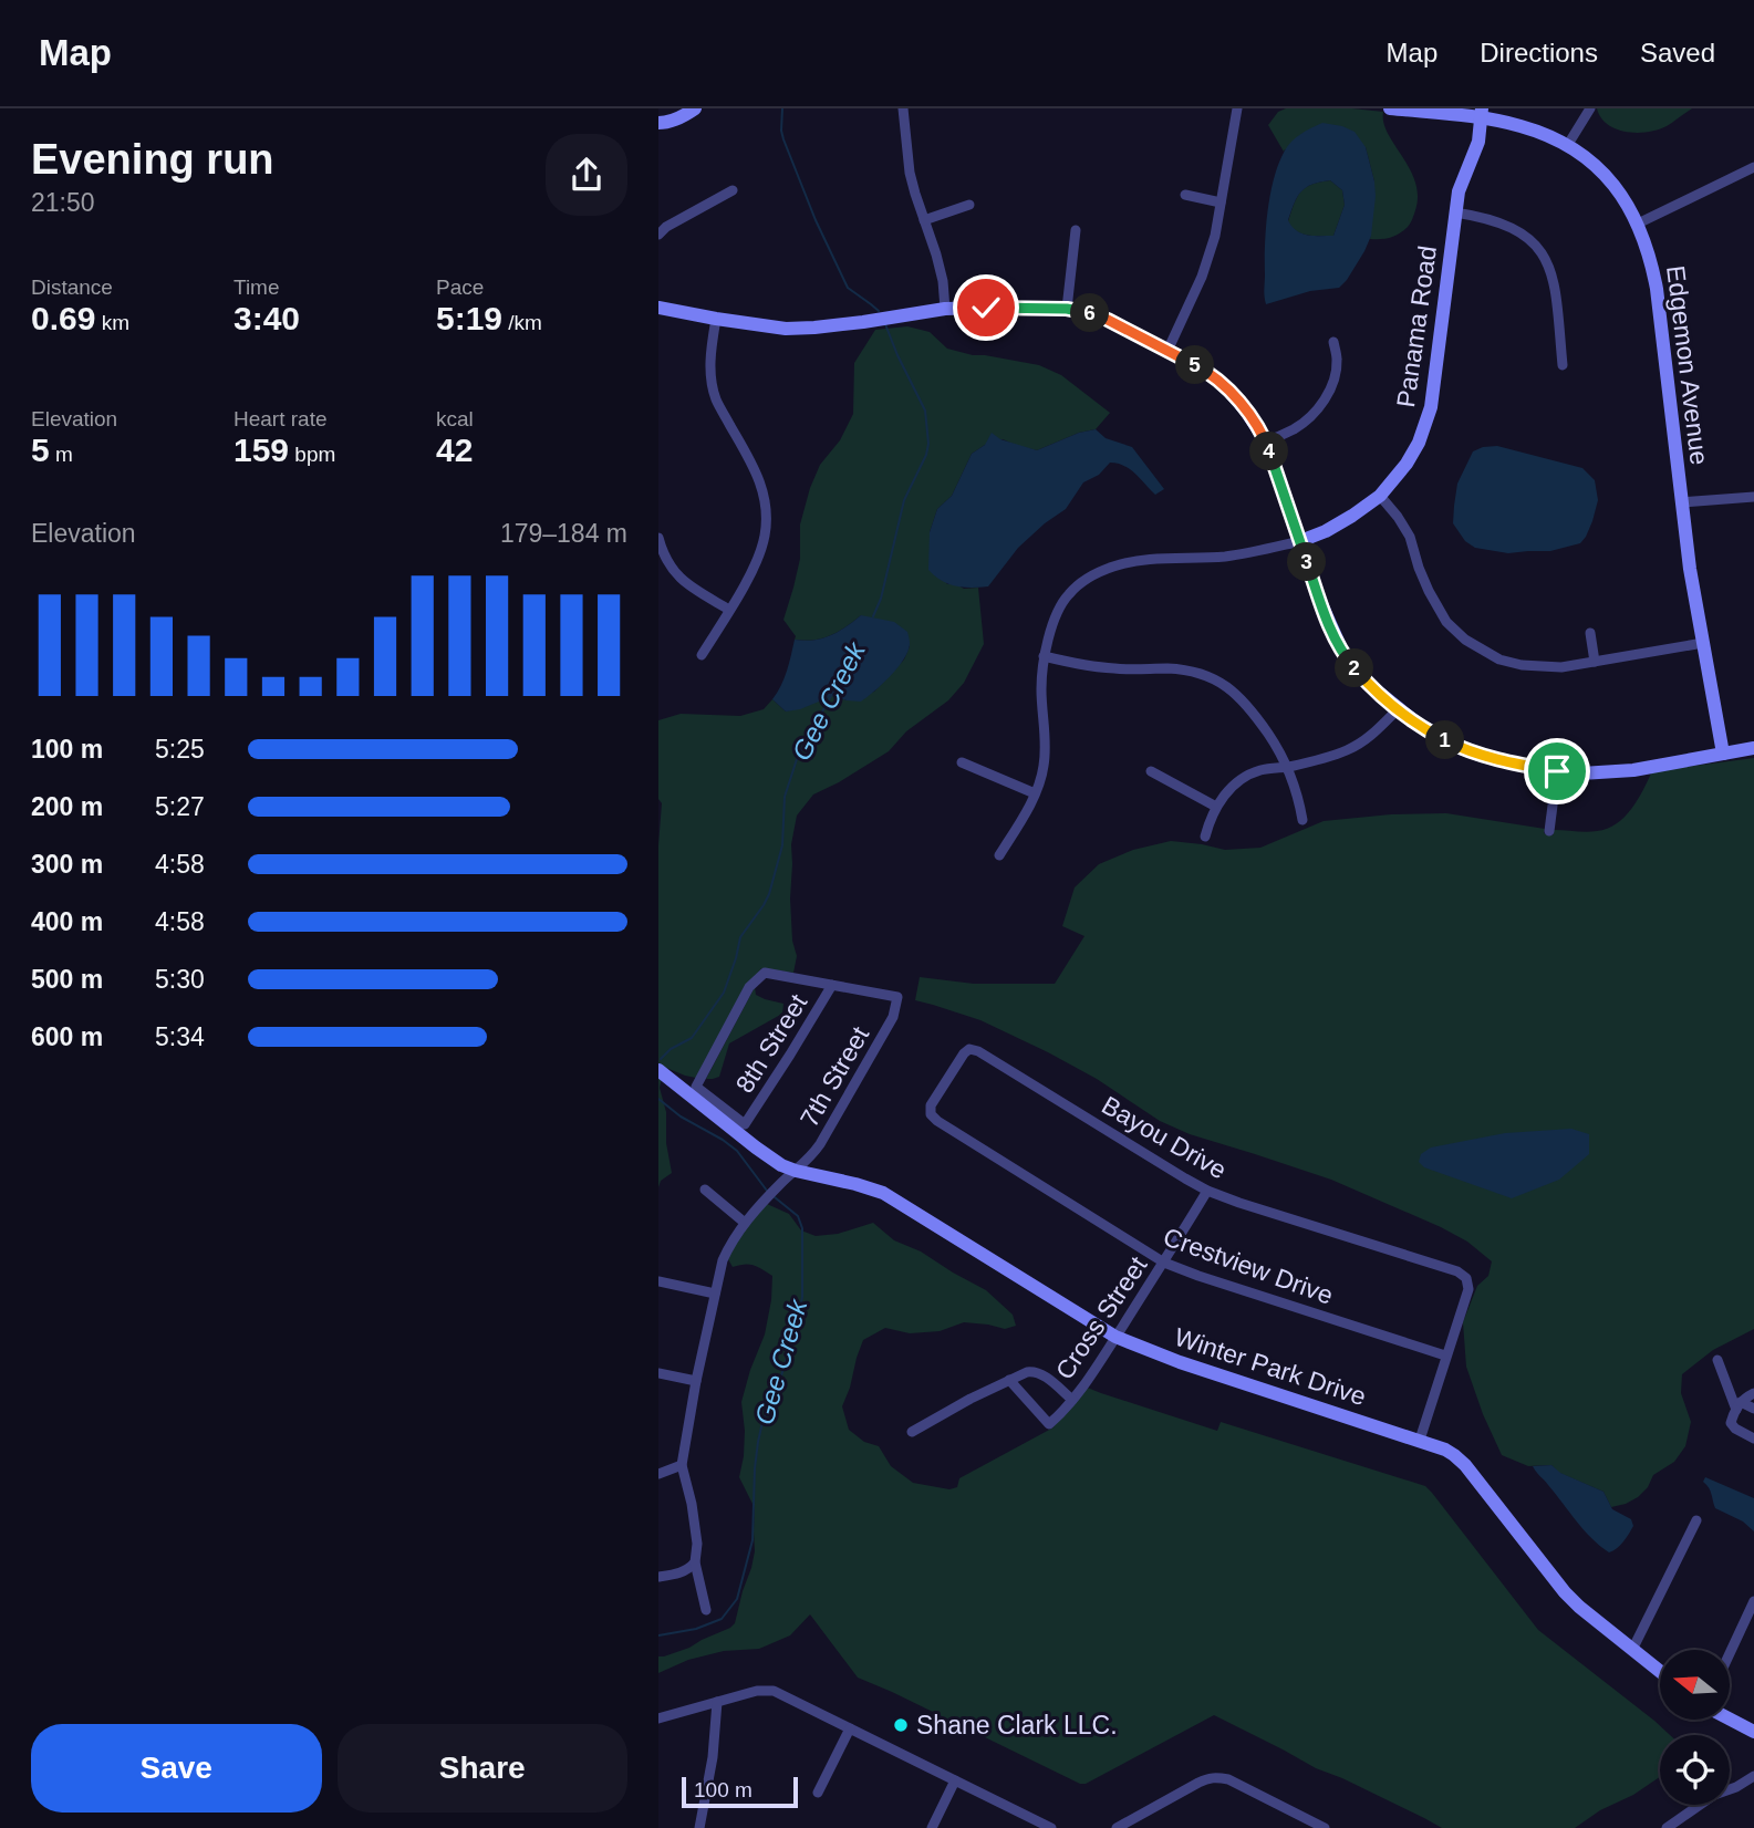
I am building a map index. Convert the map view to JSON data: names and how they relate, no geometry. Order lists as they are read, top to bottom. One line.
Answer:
{"streets":{"street":["Panama Road","Edgemon Avenue","8th Street","7th Street","Bayou Drive","Crestview Drive","Cross Street","Winter Park Drive"]},"crossings":[["Panama Road","Edgemon Avenue"],["8th Street","7th Street"],["7th Street","Winter Park Drive"],["Bayou Drive","Crestview Drive"],["Bayou Drive","Cross Street"],["Crestview Drive","Cross Street"],["Cross Street","Winter Park Drive"]],"water":["Gee Creek"],"places":["Shane Clark LLC."],"scale_bar":"100 m","north":"left","page":{"header":"Map","nav":["Map","Directions","Saved"],"heading":["Evening run","21:50"],"stats":[["Distance","0.69 km"],["Time","3:40"],["Pace","5:19 /km"],["Elevation","5 m"],["Heart rate","159 bpm"],["kcal","42"]],"pins":["6","5","4","3","2","1"],"chart":["Elevation","179–184 m"],"list":[{"name":"100 m","note":"5:25"},{"name":"200 m","note":"5:27"},{"name":"300 m","note":"4:58"},{"name":"400 m","note":"4:58"},{"name":"500 m","note":"5:30"},{"name":"600 m","note":"5:34"}],"buttons":["Save","Share"],"scale":"100 m"}}
